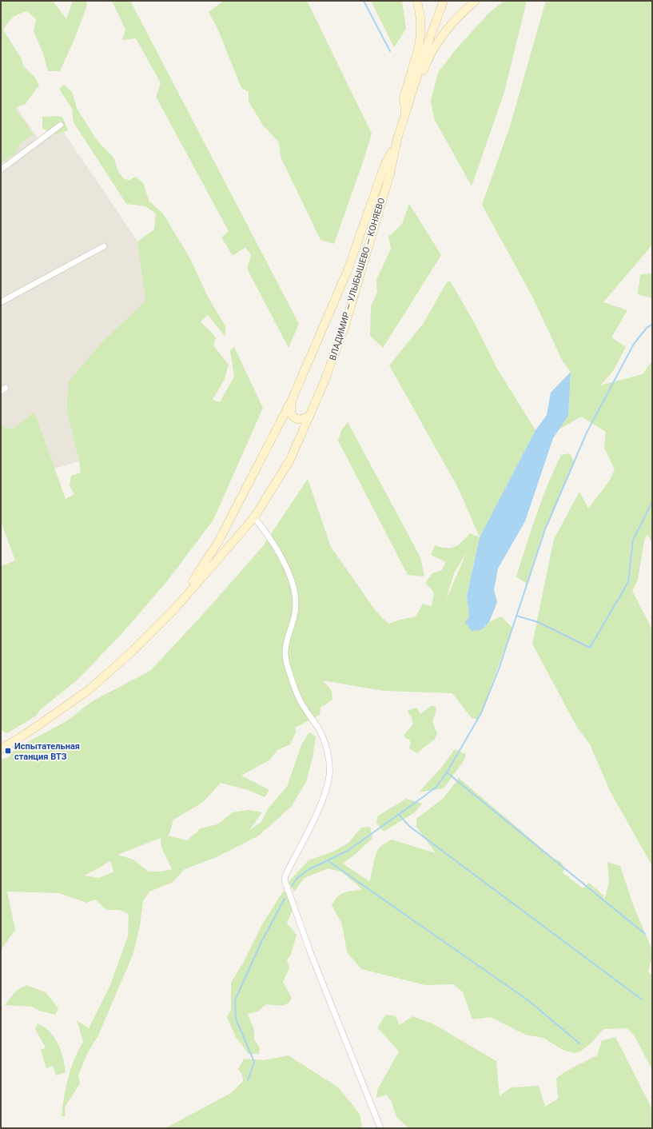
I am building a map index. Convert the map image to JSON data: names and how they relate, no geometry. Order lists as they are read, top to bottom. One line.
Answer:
{"streets":{"main road":["ВЛАДИМИР — УЛЫБЫШЕВО — КОНЯЕВО"]},"places":{"transit":["Испытательная станция ВТЗ"]}}
